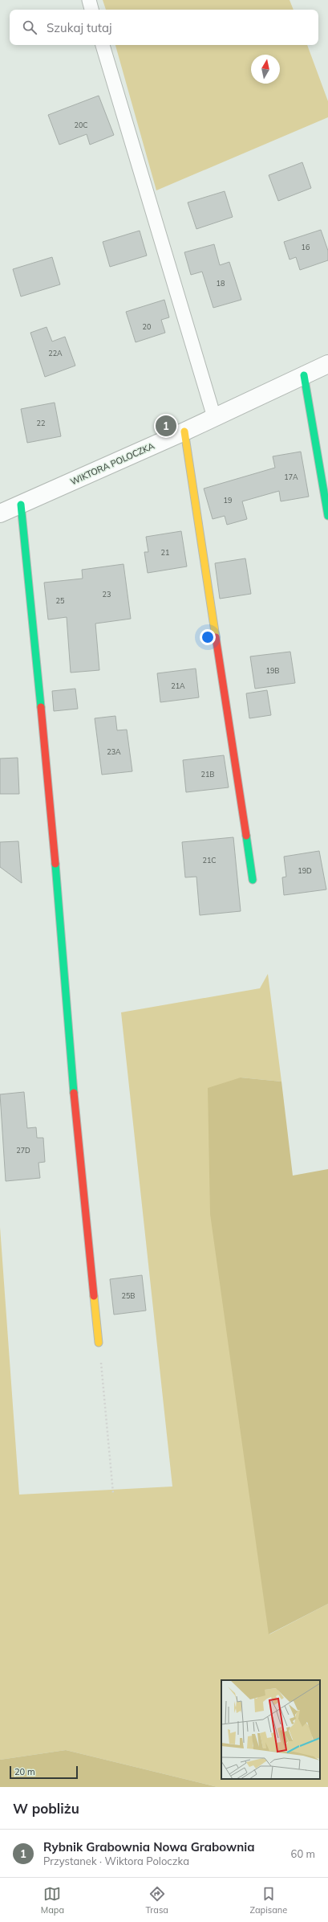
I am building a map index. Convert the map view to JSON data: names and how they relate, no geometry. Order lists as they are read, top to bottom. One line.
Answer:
{"streets":{"street":["WIKTORA POLOCZKA"]},"house_numbers":["20C","16","18","20","22A","22","17A","19","21","23","25","19B","21A","23A","21B","21C","19D","27D","25B"],"scale_bar":"20 m","north":"top","page":{"search":"Szukaj tutaj","pins":"1","scale":"20 m","heading":"W pobliżu","list":[{"mark":"1","name":"Rybnik Grabownia Nowa Grabownia","note":"Przystanek · Wiktora Poloczka","value":"60 m"}],"nav":["Mapa","Trasa","Zapisane"]}}
